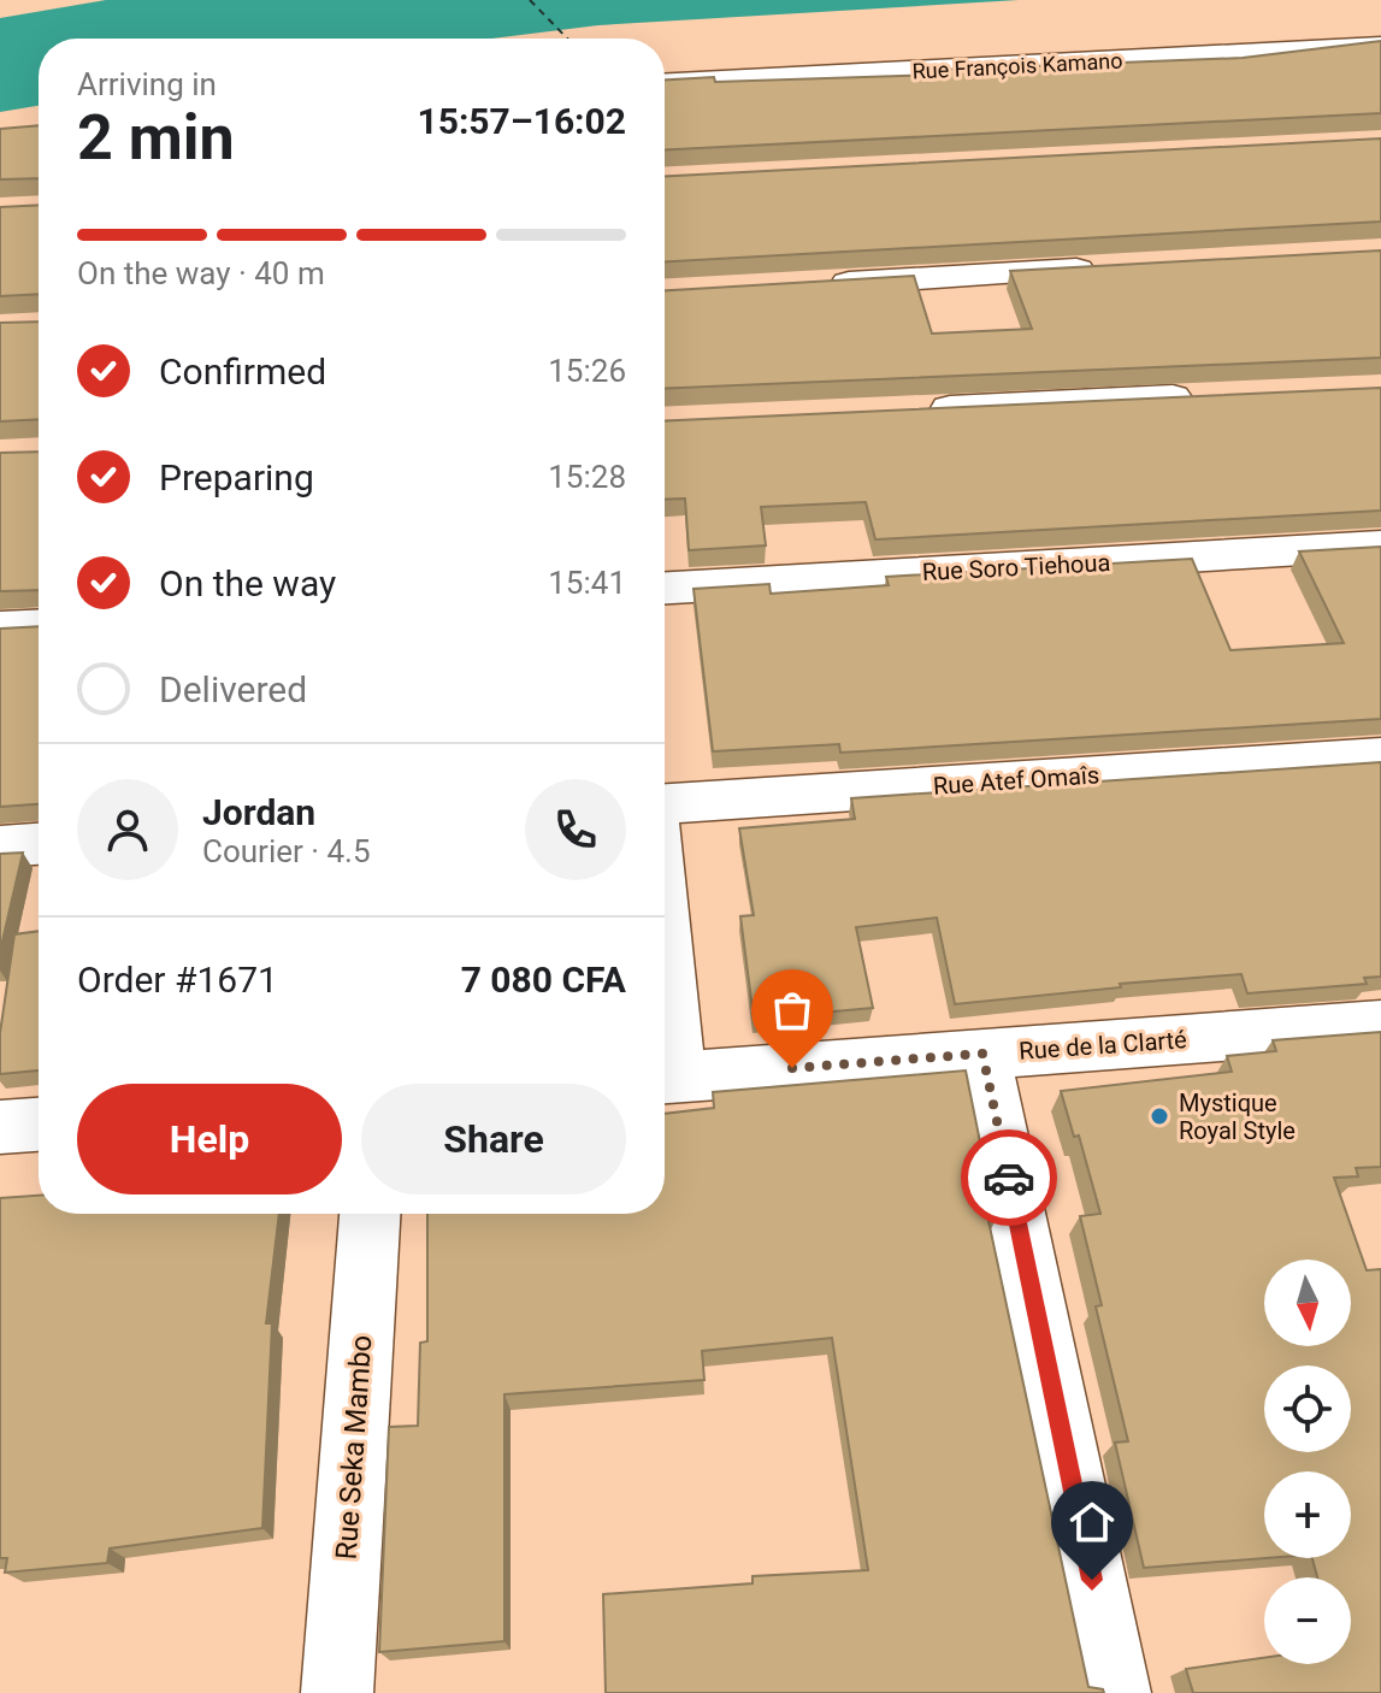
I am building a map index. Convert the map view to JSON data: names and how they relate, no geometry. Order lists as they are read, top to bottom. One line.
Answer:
{"streets":{"street":["Rue François Kamano","Rue Soro Tiehoua","Rue Atef Omaîs","Rue de la Clarté","Rue Seka Mambo"]},"places":["Mystique Royal Style"],"north":"bottom","page":{"heading":["2 min","Arriving in","15:57–16:02"],"panel":["Jordan","Courier · 4.5","Order #1671","7 080 CFA"],"bar":"On the way · 40 m","list":[["Confirmed","15:26"],["Preparing","15:28"],["On the way","15:41"],"Delivered"],"buttons":["Help","Share"],"map_buttons":["+","−"]}}
